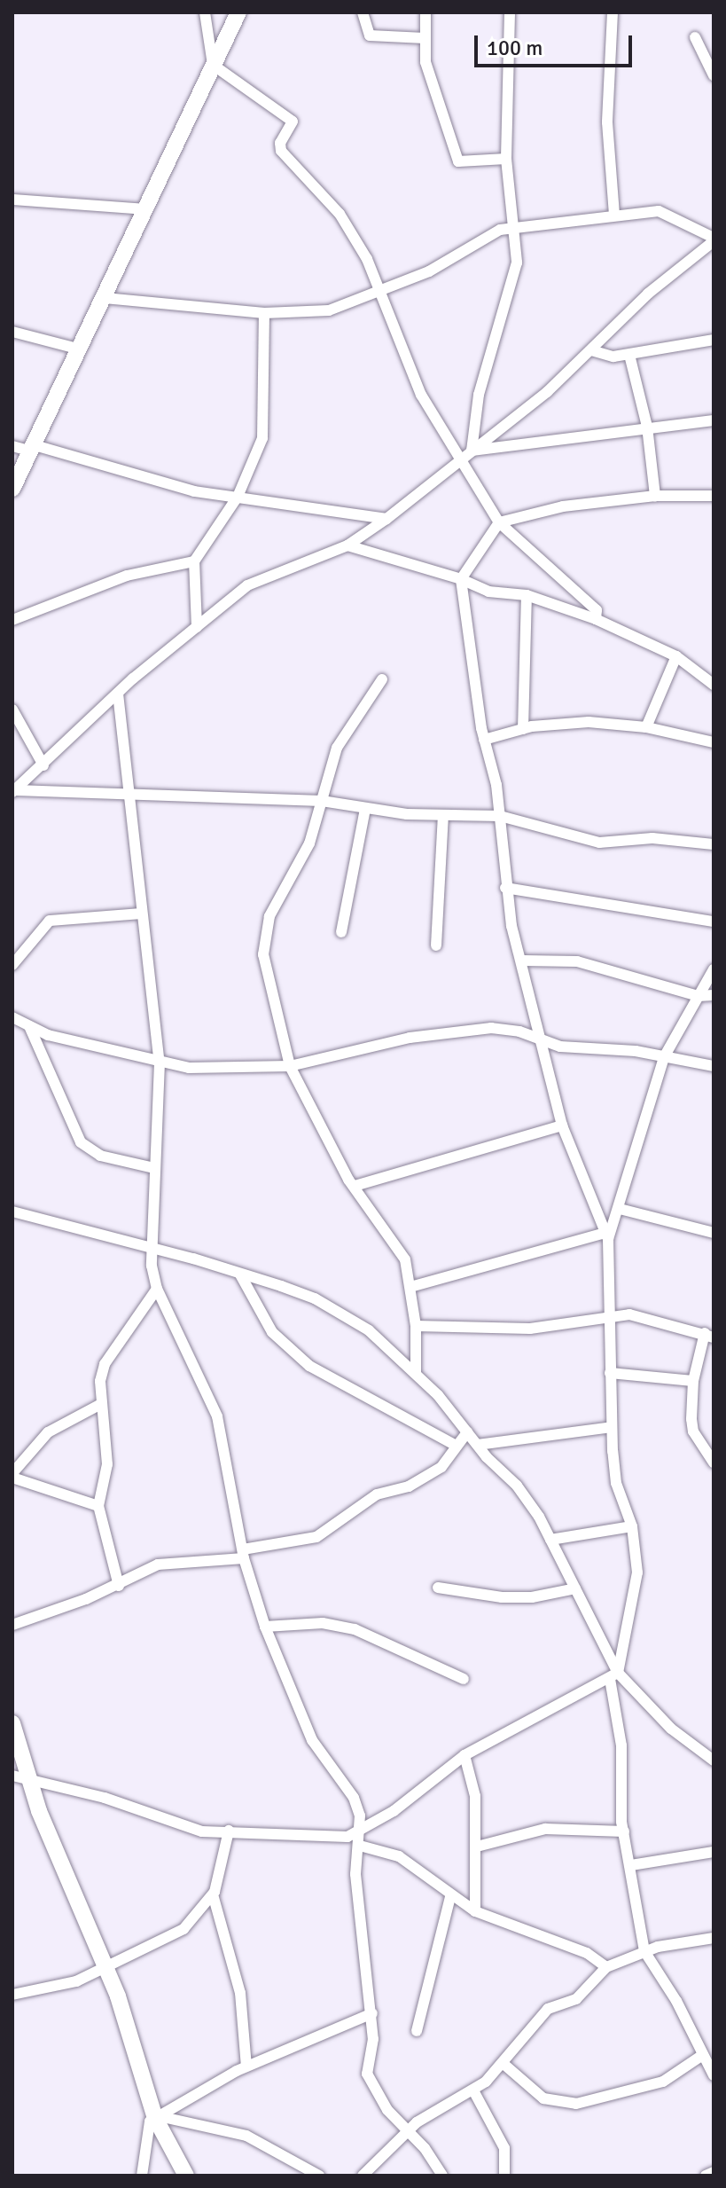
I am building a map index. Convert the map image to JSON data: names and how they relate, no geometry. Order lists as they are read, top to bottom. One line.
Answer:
{"scale_bar":"100 m"}
